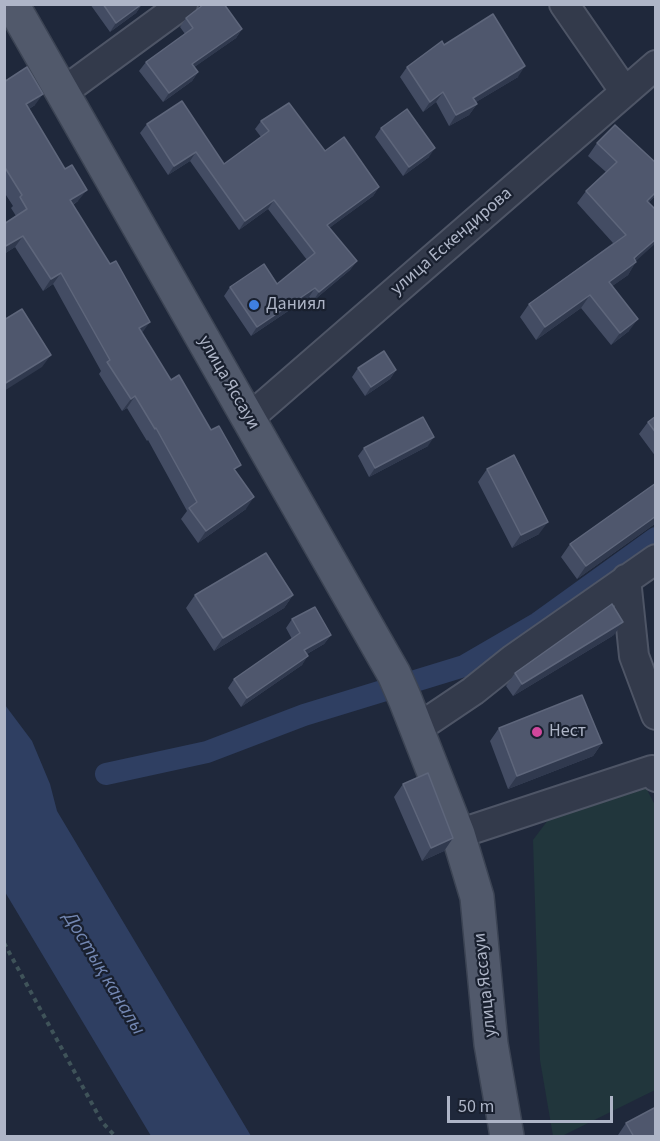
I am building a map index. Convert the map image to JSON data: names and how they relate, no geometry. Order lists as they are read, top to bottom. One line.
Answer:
{"streets":{"main road":["улица Яссауи"],"street":["улица Ескендирова"]},"crossings":[["улица Ескендирова","улица Яссауи"]],"water":["Достық каналы"],"places":["Даниял","Нест"],"scale_bar":"50 m"}
